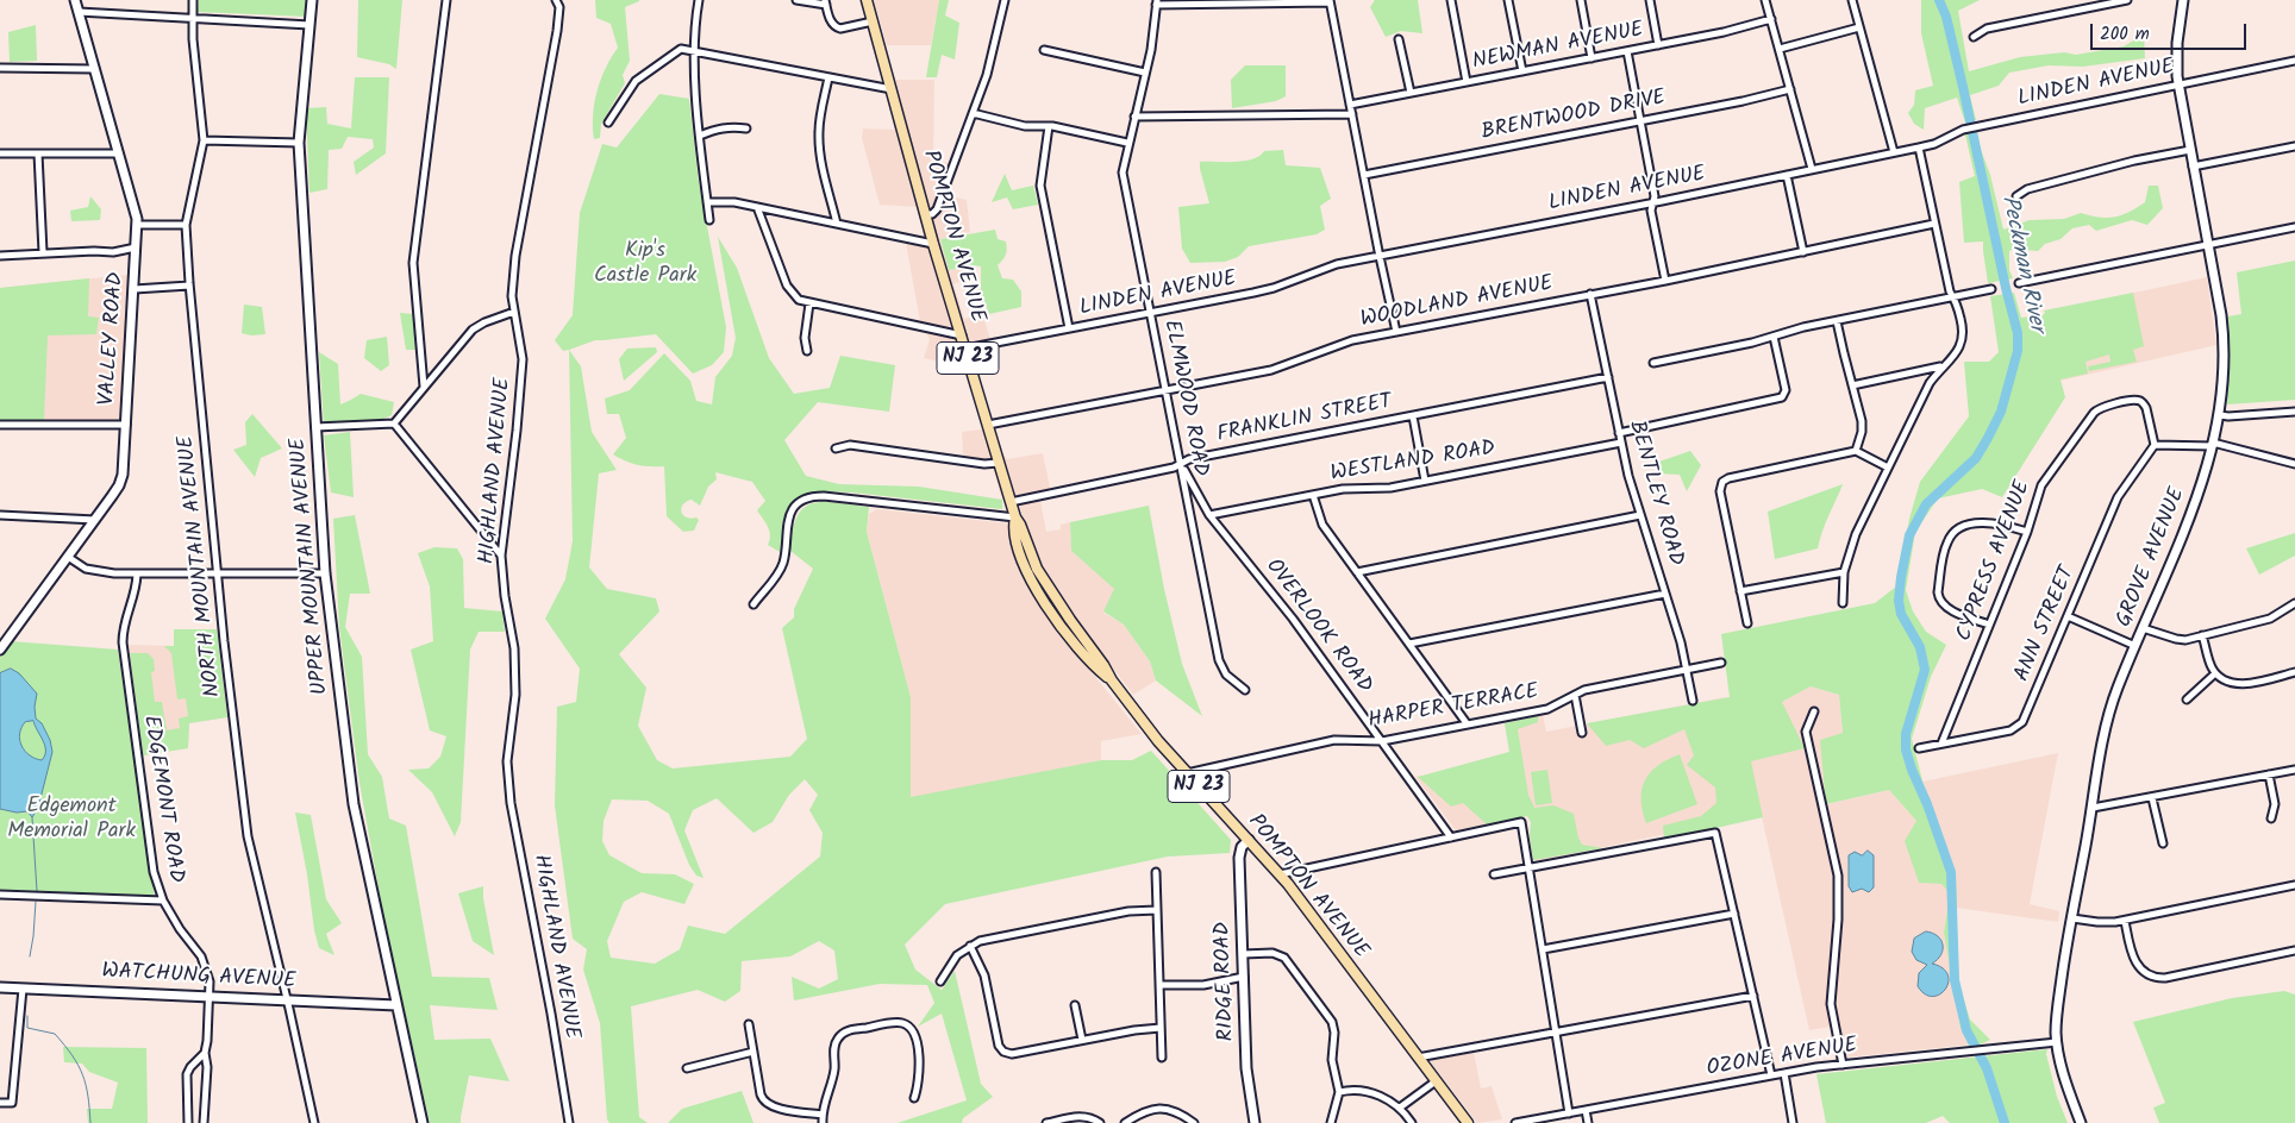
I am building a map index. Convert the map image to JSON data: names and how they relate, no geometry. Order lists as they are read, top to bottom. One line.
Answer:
{"streets":{"main road":["POMPTON AVENUE","NJ 23"],"street":["NEWMAN AVENUE","LINDEN AVENUE","BRENTWOOD DRIVE","WOODLAND AVENUE","VALLEY ROAD","ELMWOOD ROAD","FRANKLIN STREET","WESTLAND ROAD","HIGHLAND AVENUE","BENTLEY ROAD","GROVE AVENUE","CYPRESS AVENUE","NORTH MOUNTAIN AVENUE","UPPER MOUNTAIN AVENUE","ANN STREET","OVERLOOK ROAD","HARPER TERRACE","EDGEMONT ROAD","WATCHUNG AVENUE","RIDGE ROAD","OZONE AVENUE"]},"crossings":[["LINDEN AVENUE","POMPTON AVENUE"],["LINDEN AVENUE","ELMWOOD ROAD"],["LINDEN AVENUE","GROVE AVENUE"],["POMPTON AVENUE","WOODLAND AVENUE"],["POMPTON AVENUE","FRANKLIN STREET"],["POMPTON AVENUE","HARPER TERRACE"],["POMPTON AVENUE","RIDGE ROAD"],["WOODLAND AVENUE","ELMWOOD ROAD"],["WOODLAND AVENUE","BENTLEY ROAD"],["ELMWOOD ROAD","FRANKLIN STREET"],["ELMWOOD ROAD","OVERLOOK ROAD"],["FRANKLIN STREET","BENTLEY ROAD"],["FRANKLIN STREET","OVERLOOK ROAD"],["WESTLAND ROAD","BENTLEY ROAD"],["WESTLAND ROAD","OVERLOOK ROAD"],["BENTLEY ROAD","HARPER TERRACE"],["GROVE AVENUE","OZONE AVENUE"],["CYPRESS AVENUE","ANN STREET"],["NORTH MOUNTAIN AVENUE","WATCHUNG AVENUE"],["UPPER MOUNTAIN AVENUE","WATCHUNG AVENUE"],["OVERLOOK ROAD","HARPER TERRACE"],["EDGEMONT ROAD","WATCHUNG AVENUE"]],"water":["Peckman River"],"parks":["Kip's Castle Park","Edgemont Memorial Park"],"scale_bar":"200 m"}
